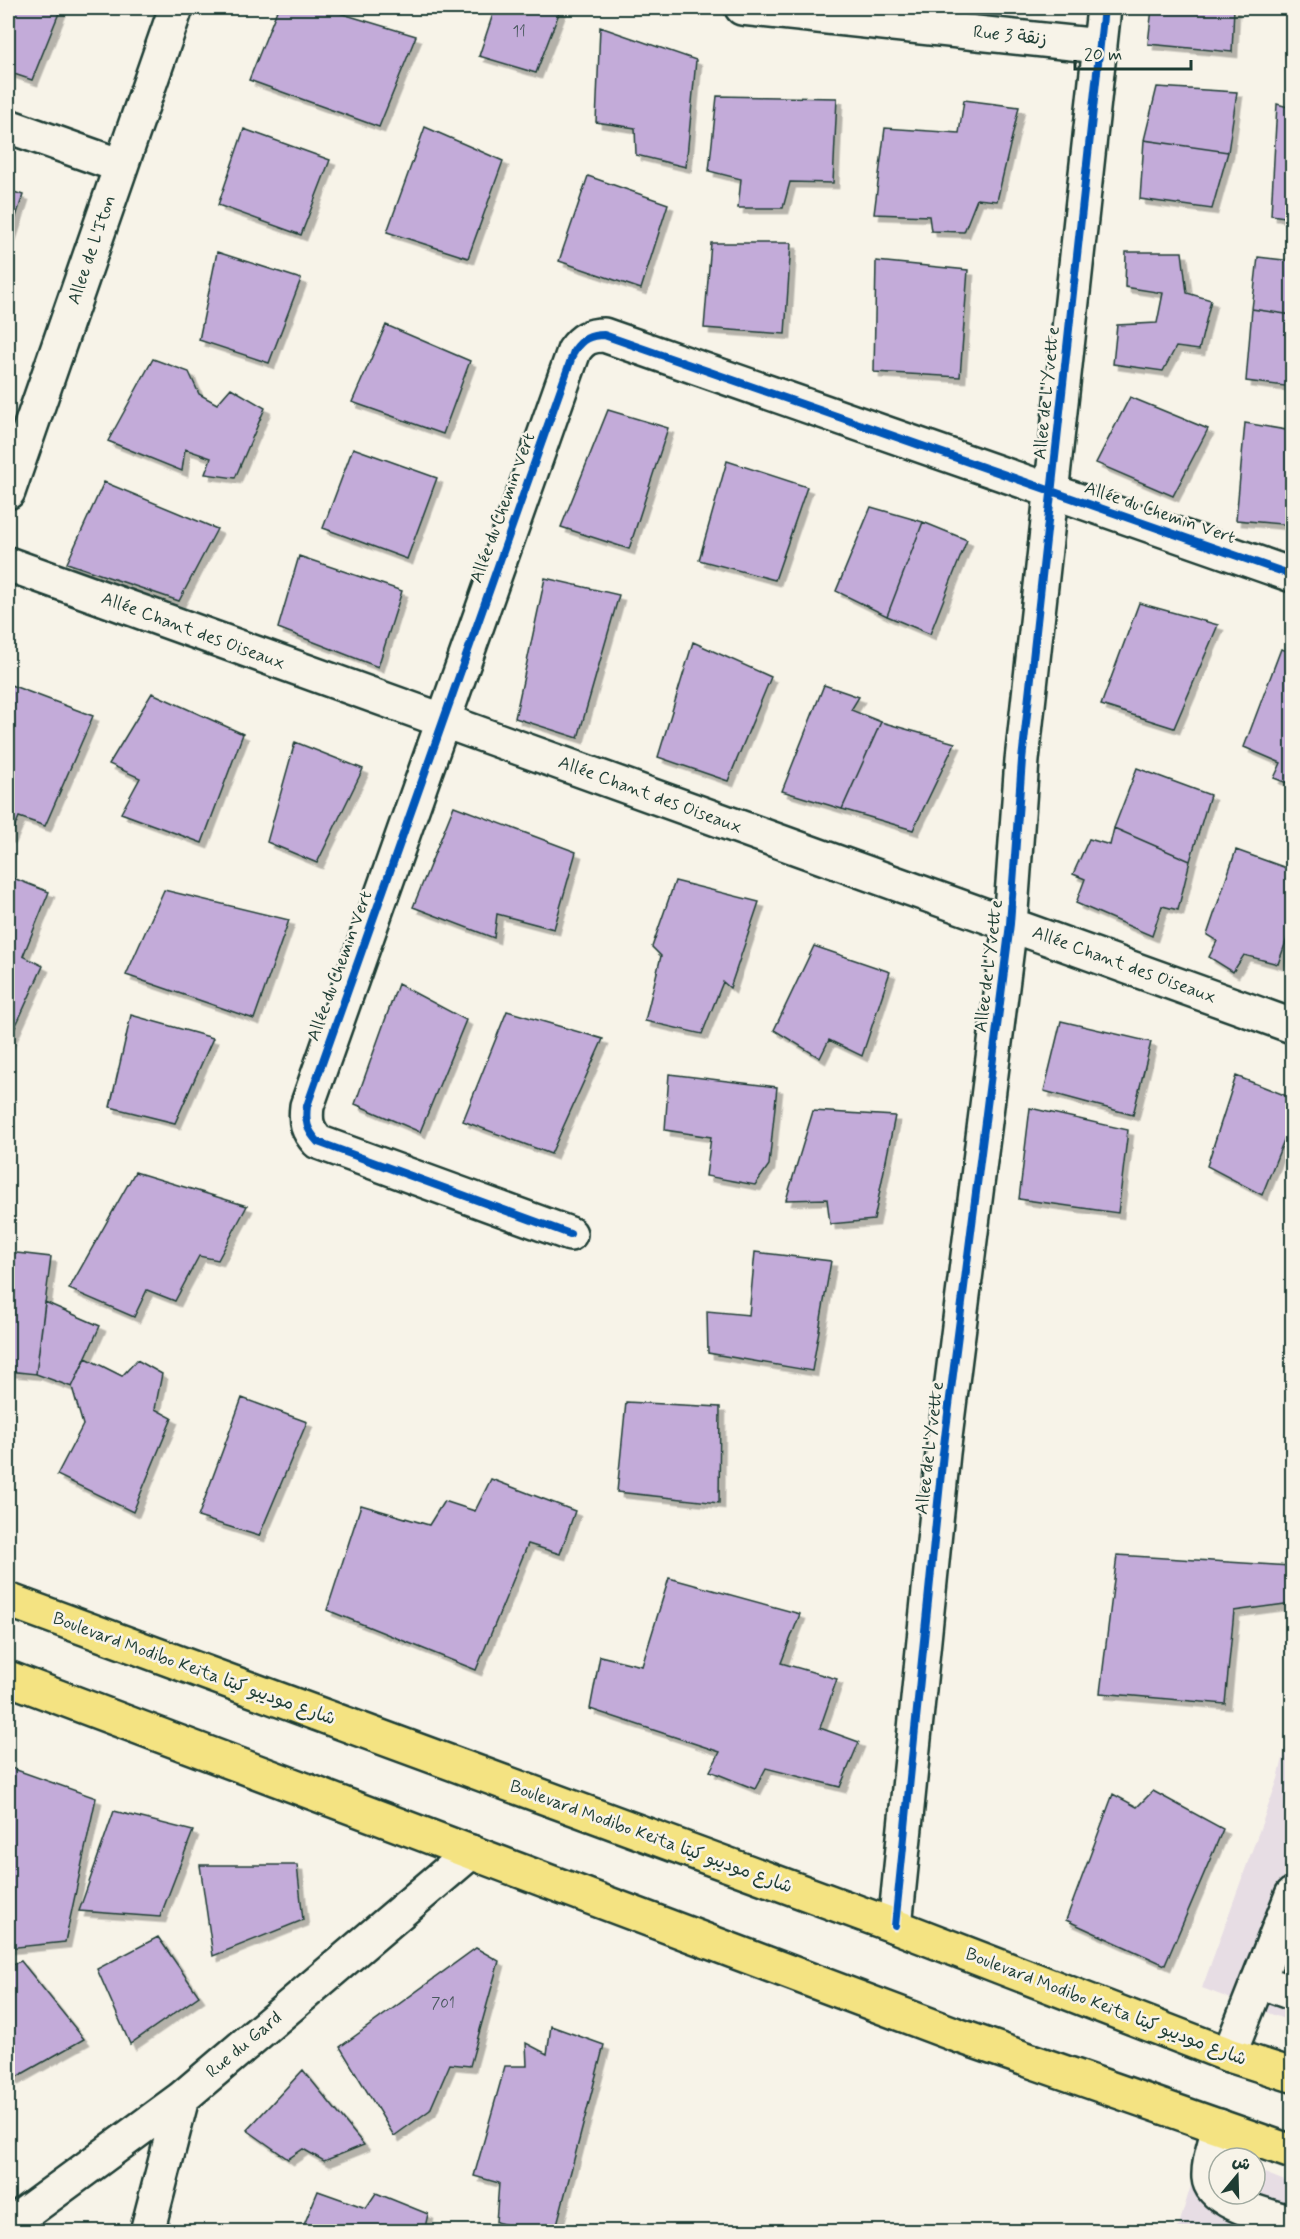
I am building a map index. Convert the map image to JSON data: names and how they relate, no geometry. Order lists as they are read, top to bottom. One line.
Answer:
{"streets":{"main road":["Boulevard Modibo Keita شارع موديبو كيتا"],"street":["Rue 3 زنقة","Allee de L'Iton","Allee de L'Yvette","Allée du Chemin Vert","Allée Chant des Oiseaux","Rue du Gard"]},"crossings":[["Rue 3 زنقة","Allee de L'Yvette"],["Allee de L'Yvette","Allée du Chemin Vert"],["Allee de L'Yvette","Allée Chant des Oiseaux"],["Allee de L'Yvette","Boulevard Modibo Keita شارع موديبو كيتا"],["Allée du Chemin Vert","Allée Chant des Oiseaux"]],"house_numbers":["11","701"],"scale_bar":"20 m","north":"top"}
